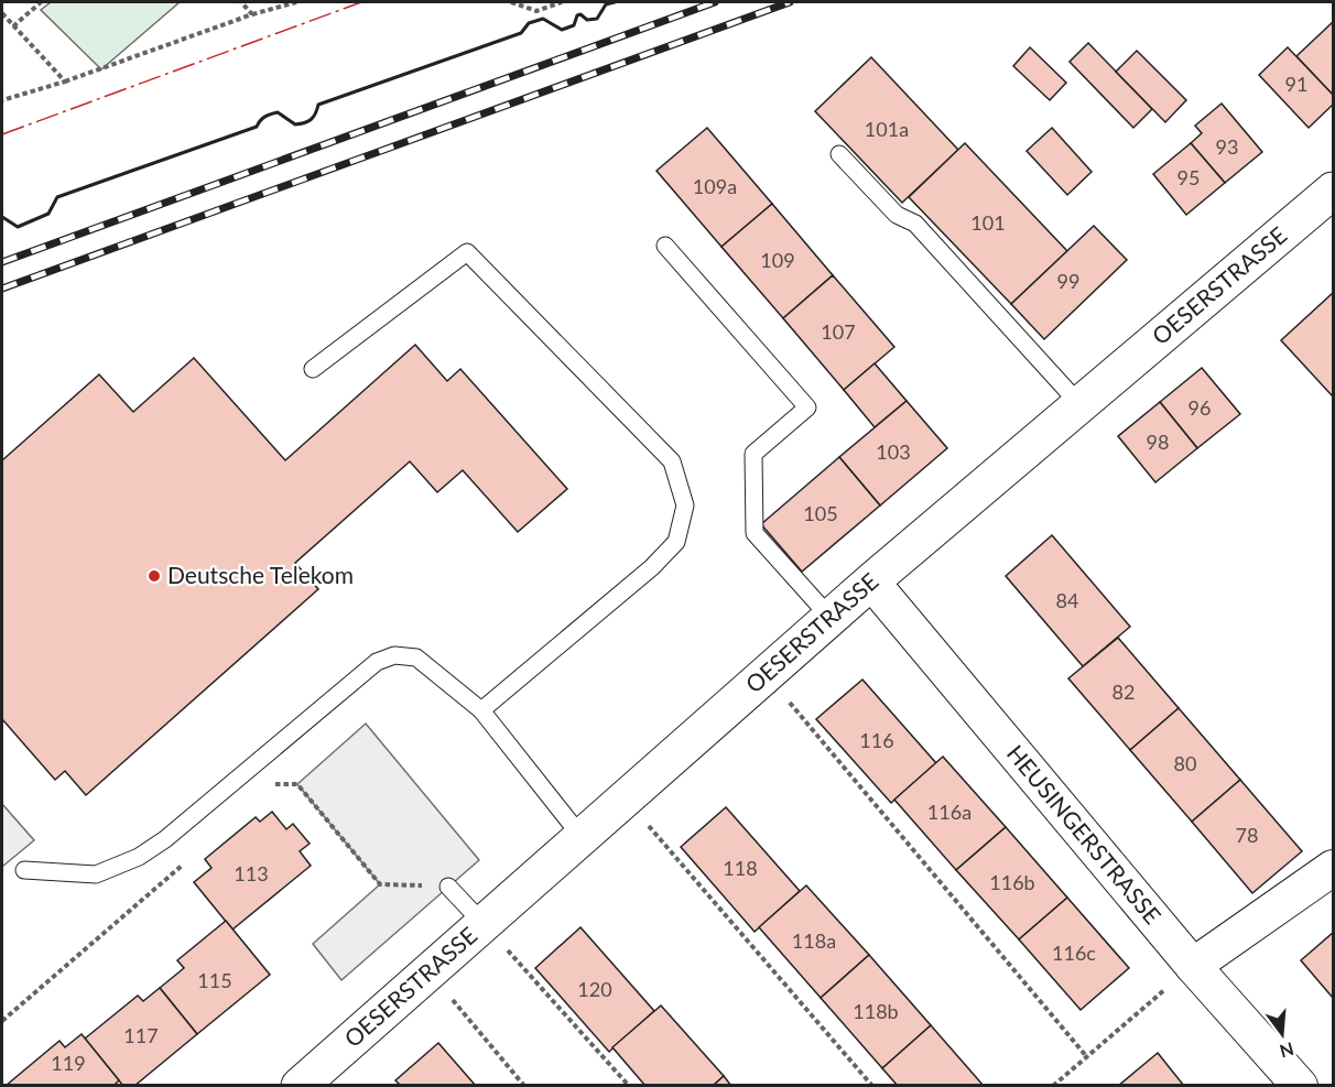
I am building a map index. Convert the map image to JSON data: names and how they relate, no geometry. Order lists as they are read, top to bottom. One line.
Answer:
{"streets":{"street":["OESERSTRASSE","HEUSINGERSTRASSE"]},"crossings":[["OESERSTRASSE","HEUSINGERSTRASSE"]],"places":["Deutsche Telekom"],"house_numbers":["91","101a","93","95","109a","101","109","99","107","96","98","103","105","84","82","116","80","116a","78","118","113","116b","118a","116c","115","120","118b","117","119"],"north":"bottom"}
